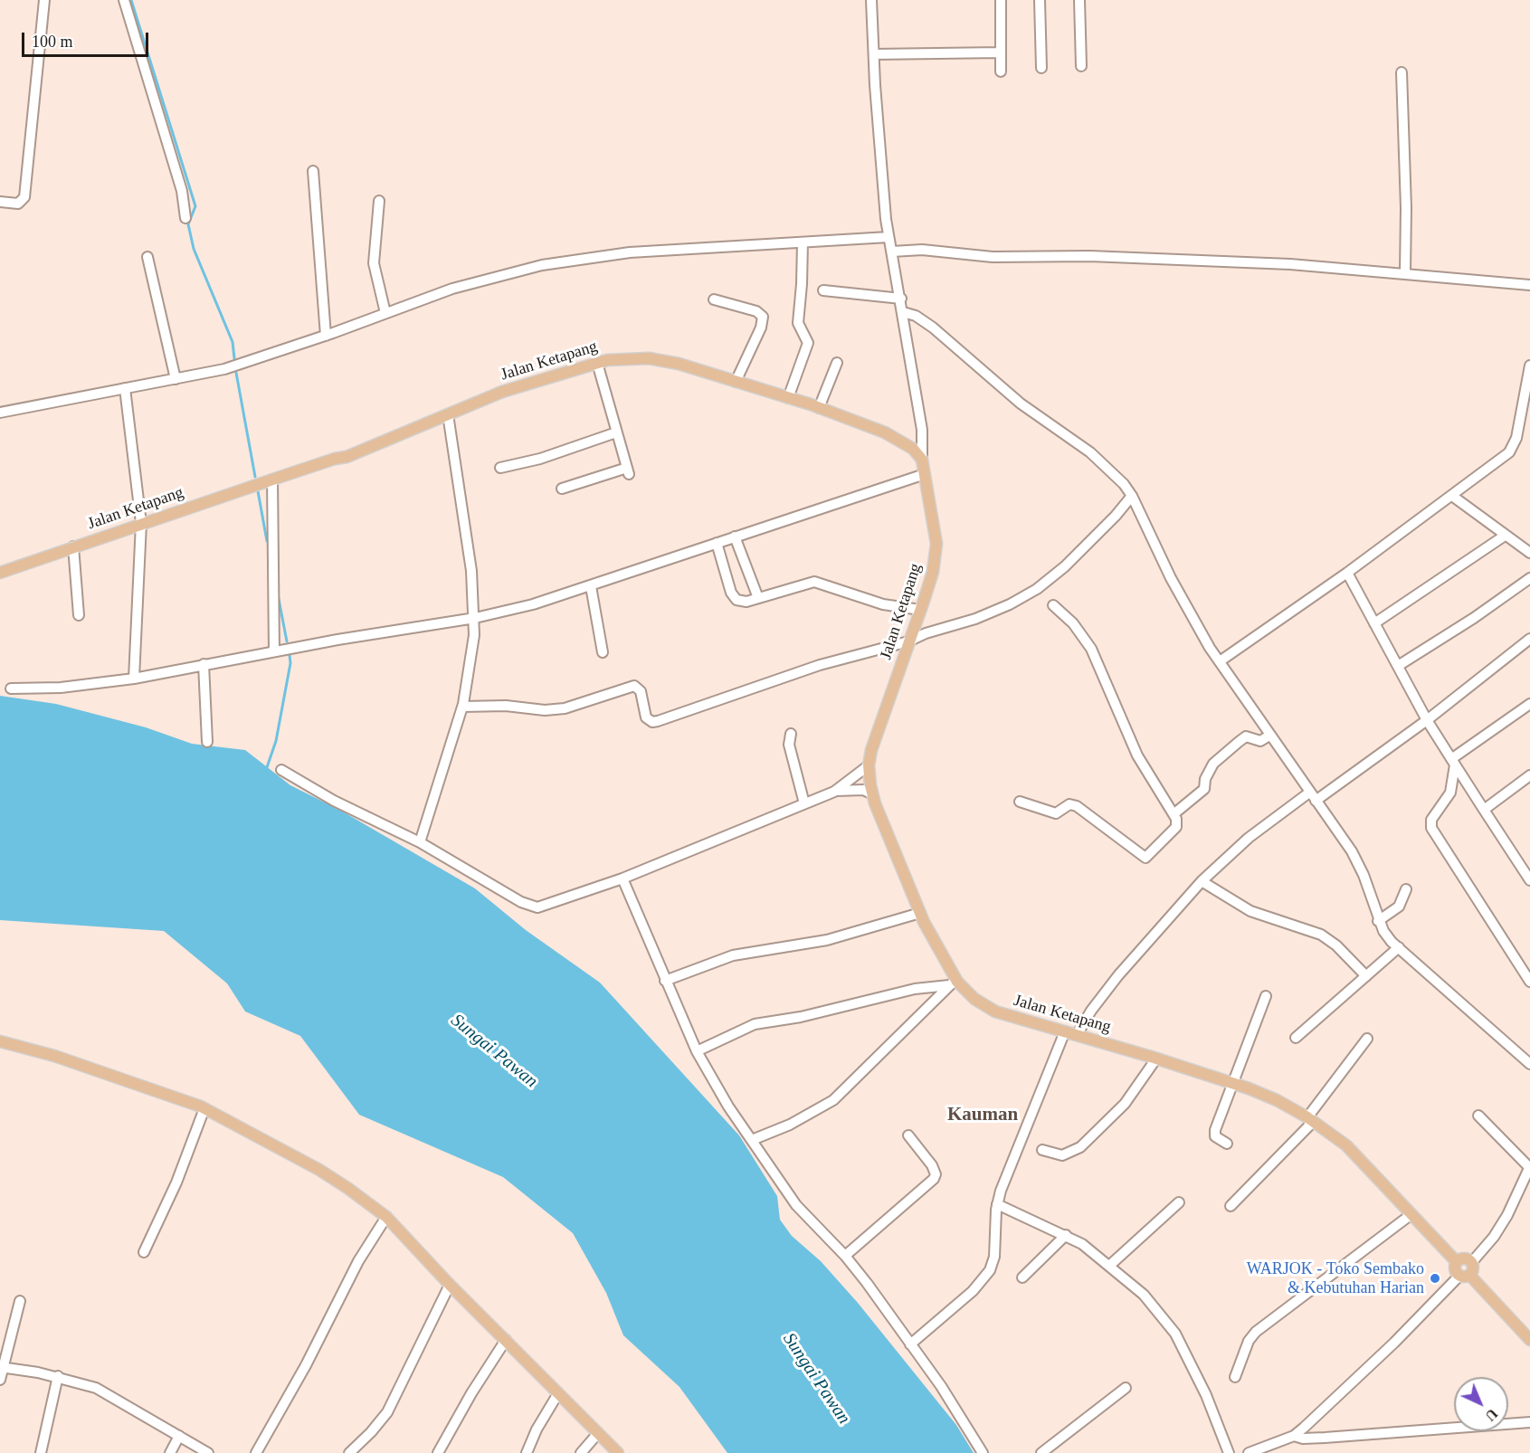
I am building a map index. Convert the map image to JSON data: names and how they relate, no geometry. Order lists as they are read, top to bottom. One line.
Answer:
{"streets":{"main road":["Jalan Ketapang"]},"districts":["Kauman"],"water":["Sungai Pawan"],"places":["WARJOK - Toko Sembako & Kebutuhan Harian"],"scale_bar":"100 m","north":"bottom right"}
